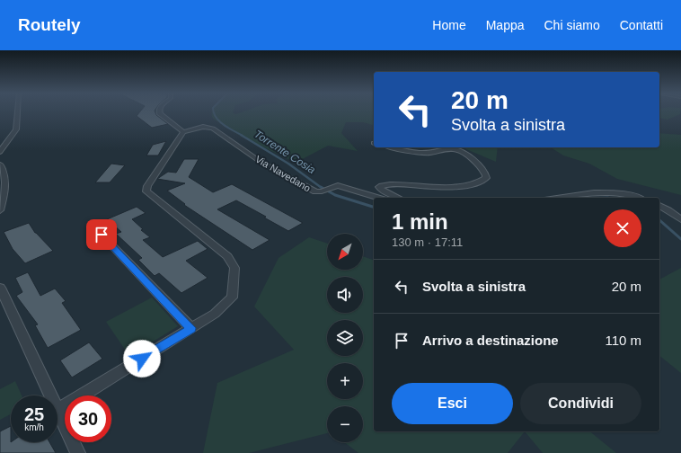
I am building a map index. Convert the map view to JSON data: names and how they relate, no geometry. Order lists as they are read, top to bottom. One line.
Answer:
{"streets":{"street":["Via Navedano"]},"water":["Torrente Cosia"],"north":"bottom left","page":{"header":"Routely","nav":["Home","Mappa","Chi siamo","Contatti"],"turn":["20 m","Svolta a sinistra"],"heading":["1 min","130 m · 17:11"],"map_buttons":["+","−"],"list":[{"name":"Svolta a sinistra","value":"20 m"},{"name":"Arrivo a destinazione","value":"110 m"}],"buttons":["Esci","Condividi"],"speed":"25 km/h","limit":"30"}}
